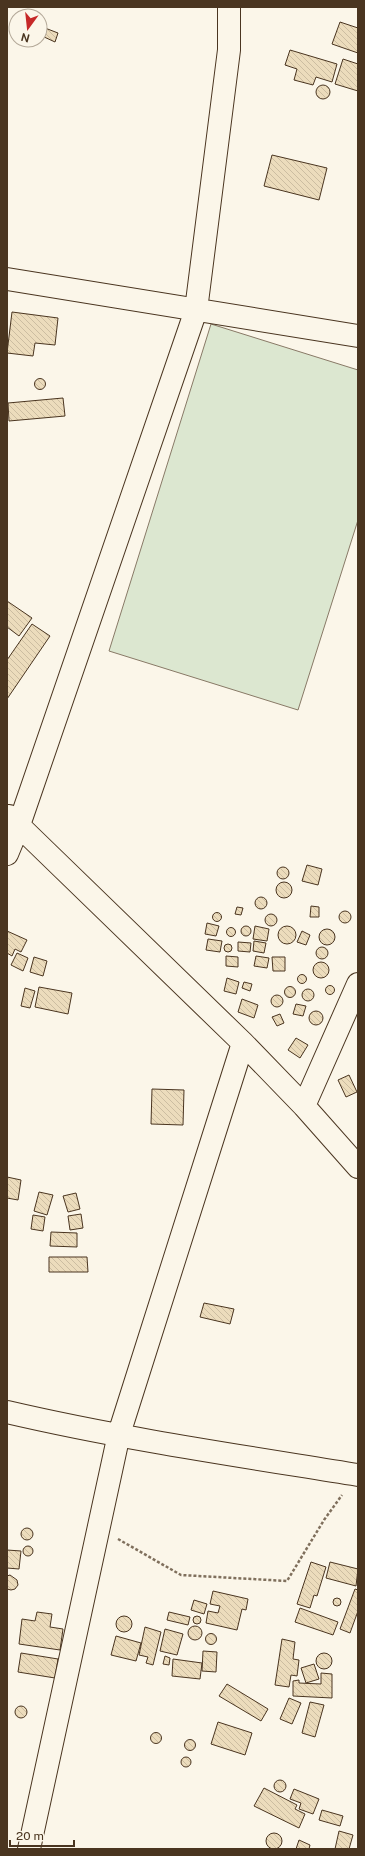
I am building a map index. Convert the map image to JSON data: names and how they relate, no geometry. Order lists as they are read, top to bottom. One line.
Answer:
{"scale_bar":"20 m","north":"bottom"}
